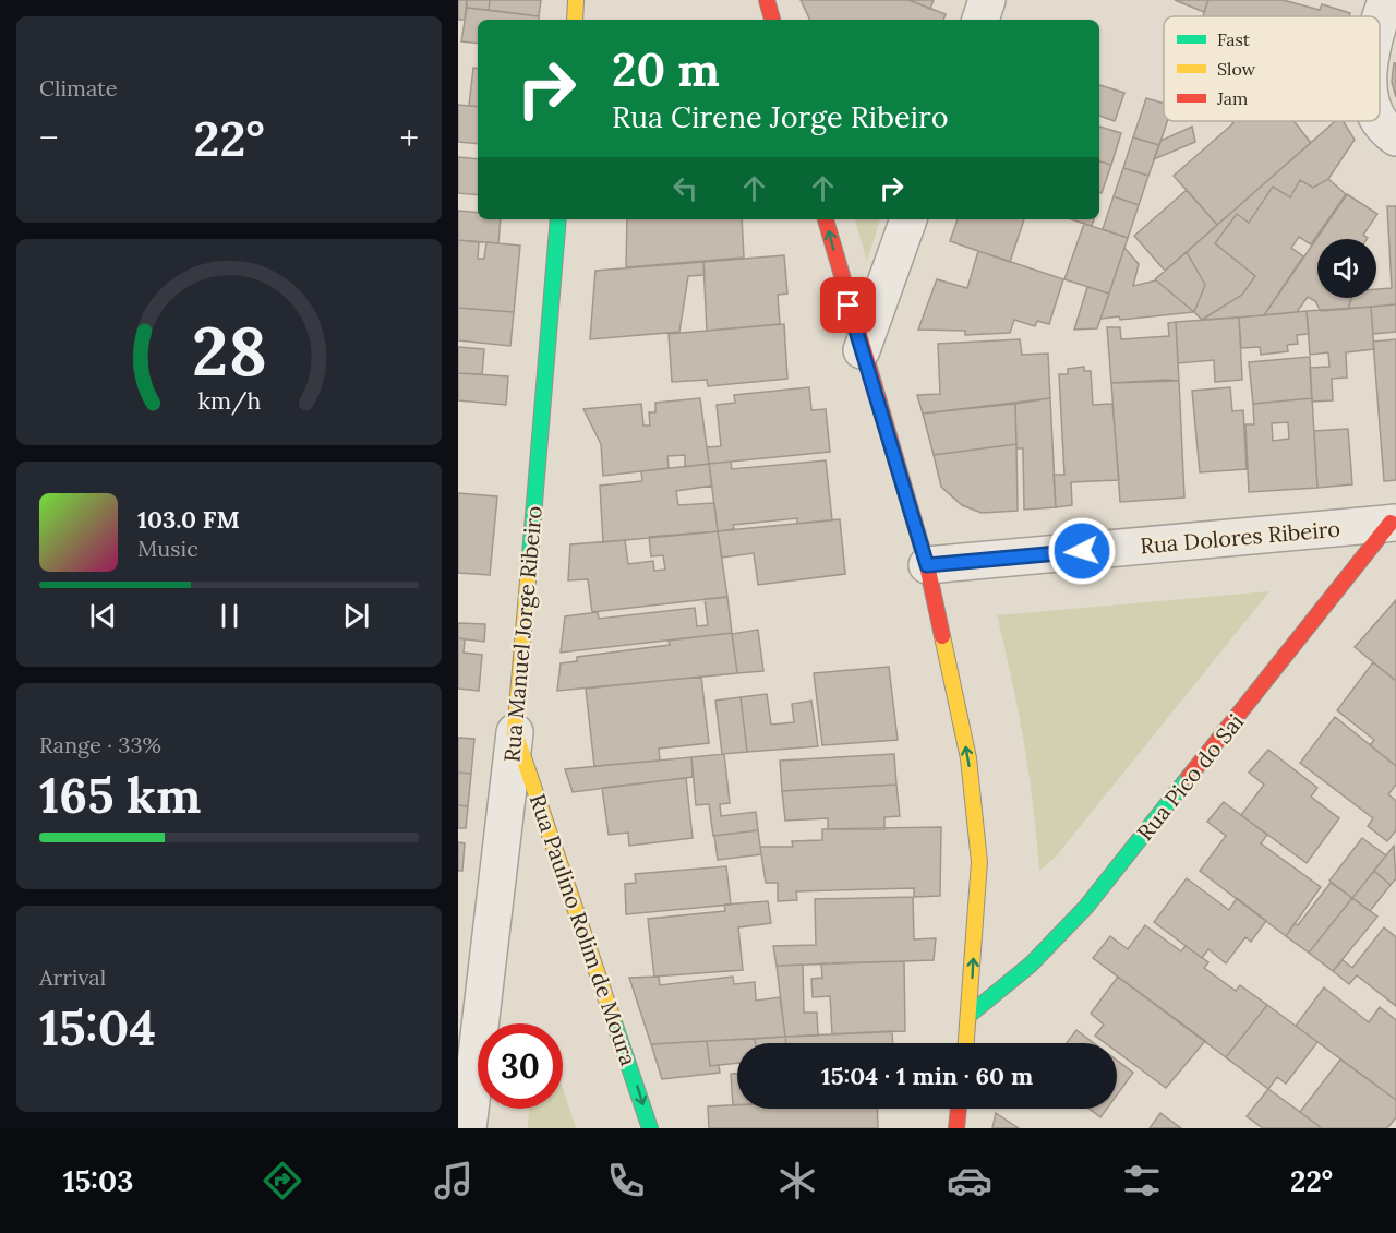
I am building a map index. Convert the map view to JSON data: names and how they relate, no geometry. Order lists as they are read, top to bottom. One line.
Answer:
{"streets":{"street":["Rua Dolores Ribeiro","Rua Manuel Jorge Ribeiro","Rua Pico do Sai","Rua Paulino Rolim de Moura"]},"crossings":[["Rua Dolores Ribeiro","Rua Pico do Sai"],["Rua Manuel Jorge Ribeiro","Rua Paulino Rolim de Moura"]],"one_way":["Rua Paulino Rolim de Moura"],"legend":["Fast","Slow","Jam"],"page":{"tile":["Climate",["Range · 33%","165 km"],["Arrival","15:04"]],"turn":["20 m","Rua Cirene Jorge Ribeiro"],"heat":["−","22°","+"],"song":["103.0 FM","Music"],"limit":"30","trip":"15:04 · 1 min · 60 m","tabs":["15:03","22°"],"gauge":["28","km/h"]}}
